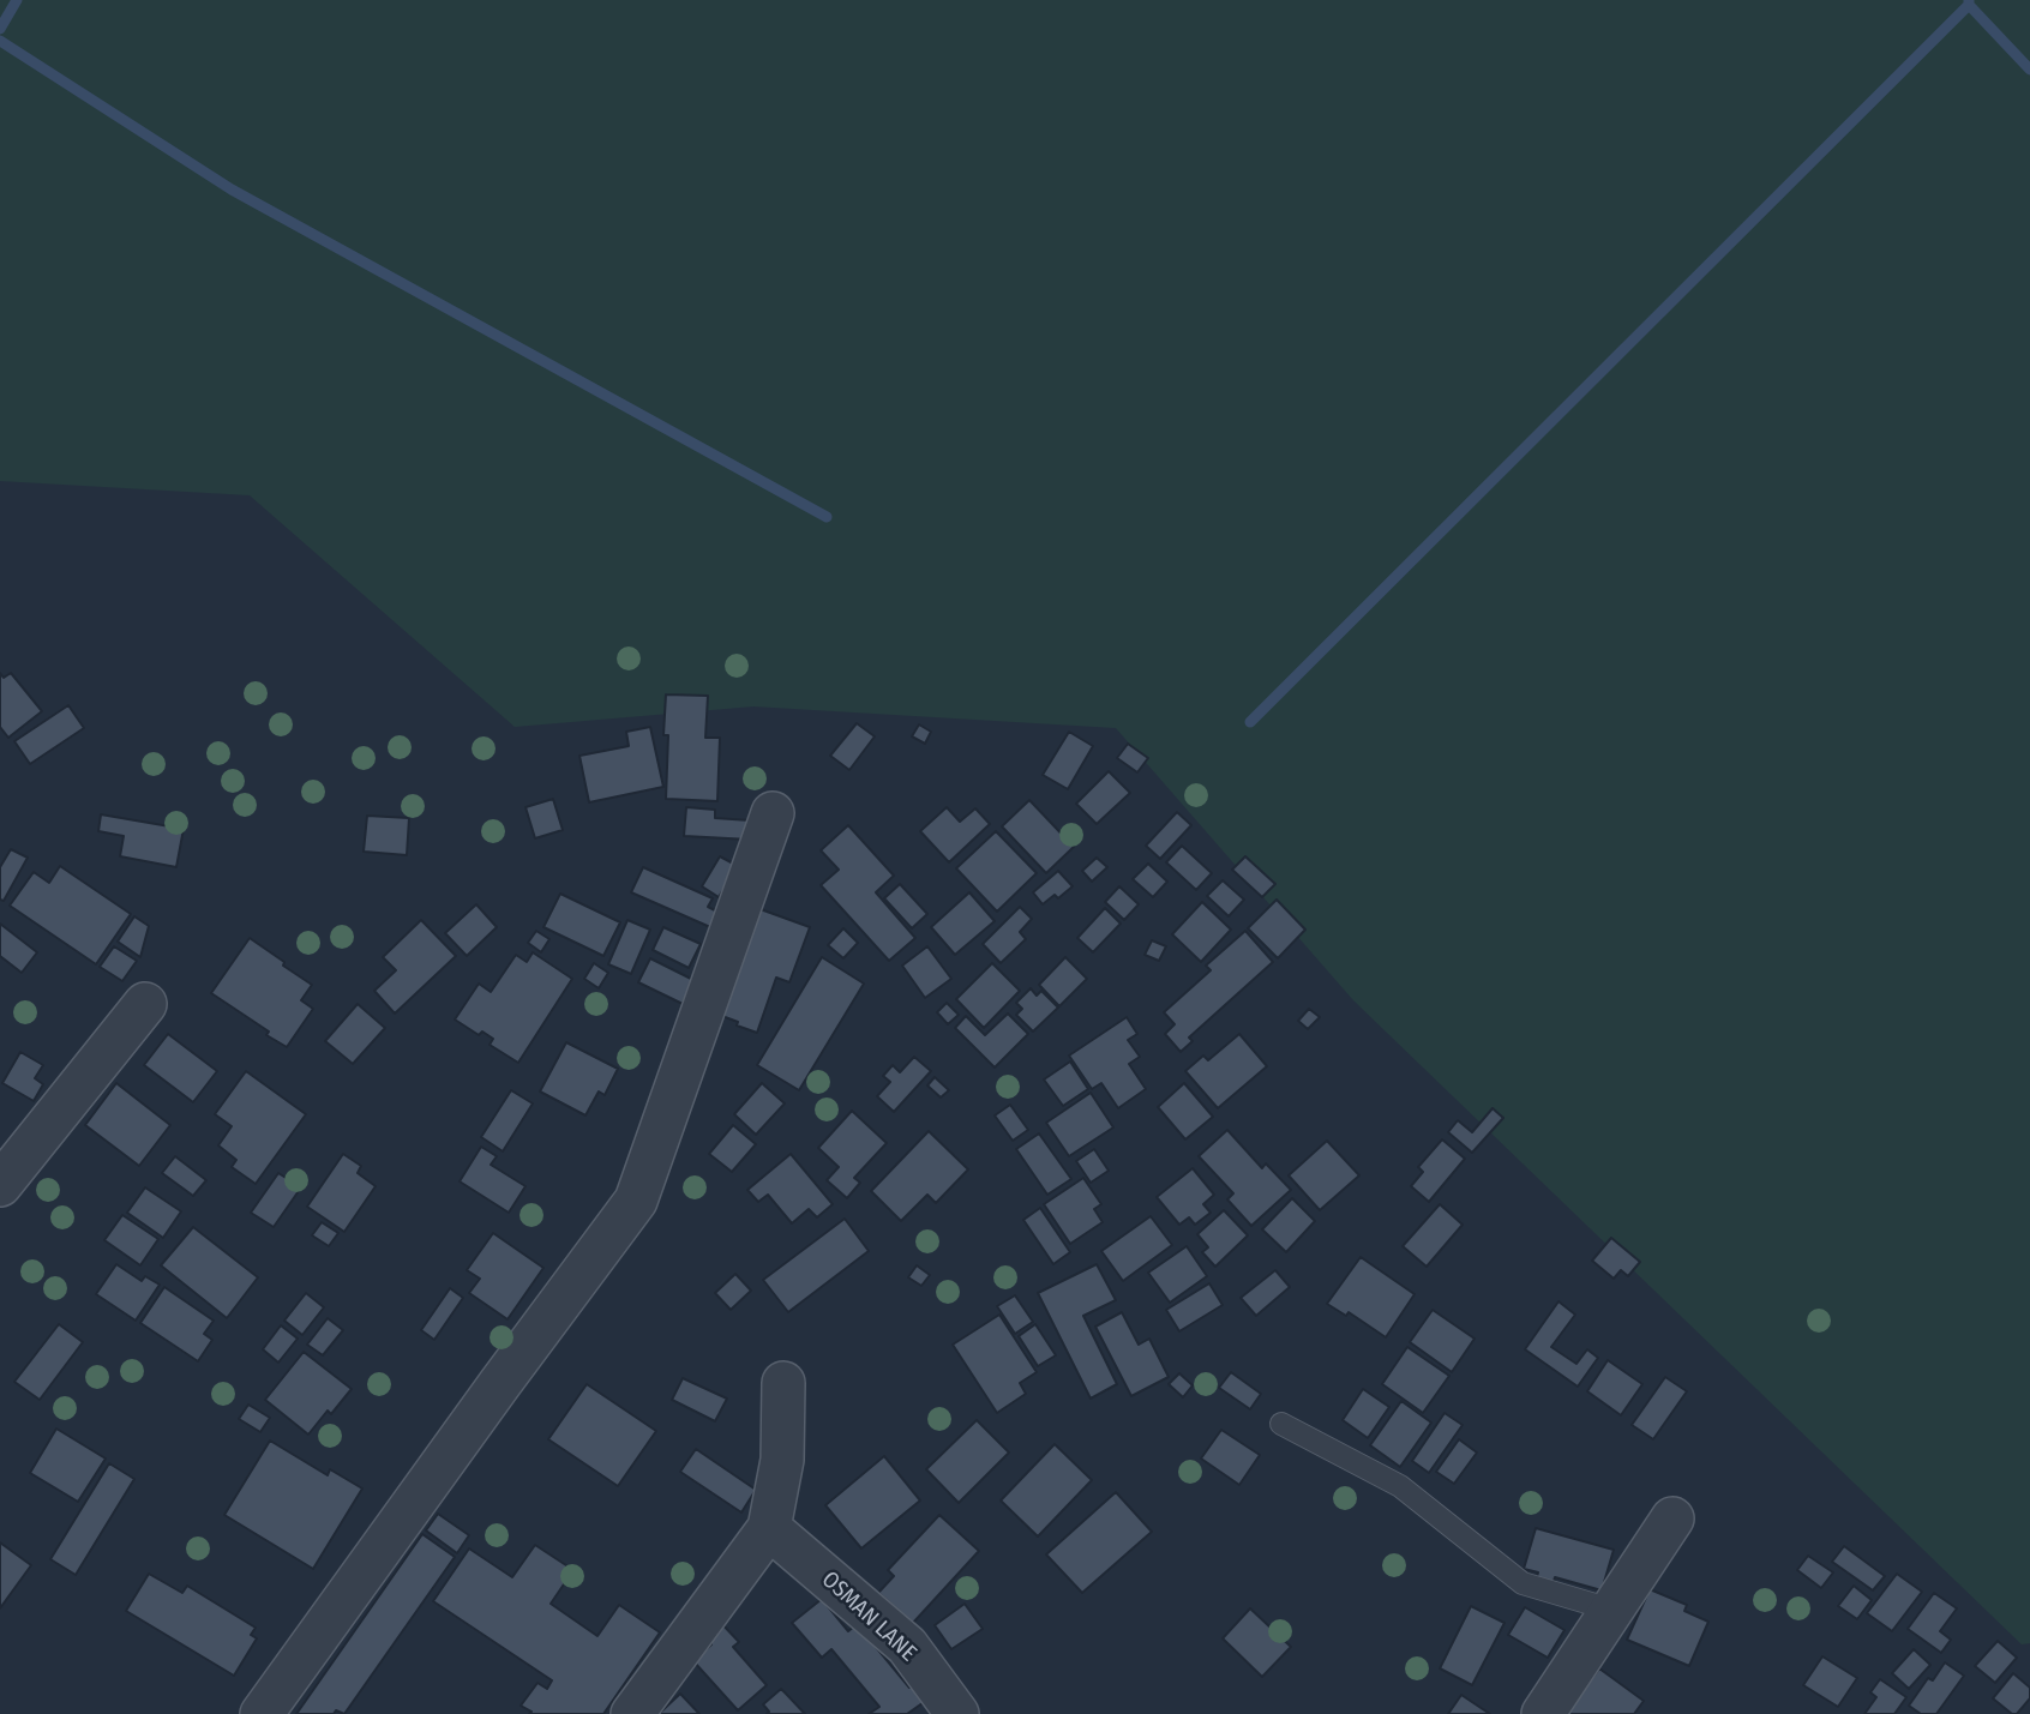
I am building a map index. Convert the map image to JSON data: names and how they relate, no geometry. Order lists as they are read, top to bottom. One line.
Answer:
{"streets":{"street":["OSMAN LANE"]}}
